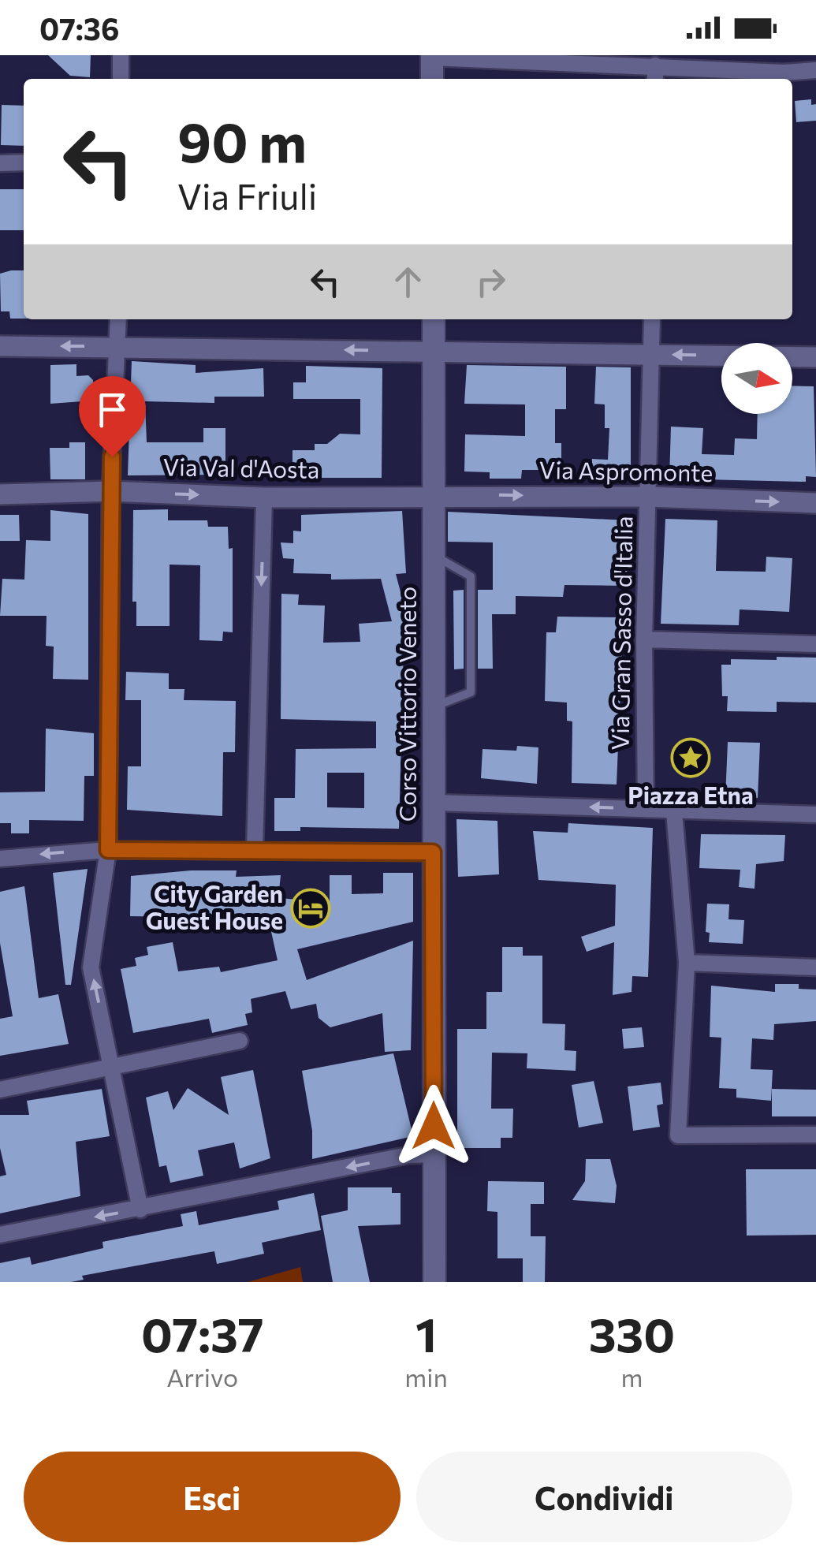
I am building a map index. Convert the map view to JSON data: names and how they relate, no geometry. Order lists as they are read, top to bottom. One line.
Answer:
{"streets":{"main road":["Corso Vittorio Veneto"],"street":["Via Val d'Aosta","Via Aspromonte","Via Gran Sasso d'Italia"]},"crossings":[["Via Val d'Aosta","Via Aspromonte"],["Via Val d'Aosta","Corso Vittorio Veneto"],["Via Aspromonte","Via Gran Sasso d'Italia"],["Via Aspromonte","Corso Vittorio Veneto"]],"places":{"place":["Piazza Etna"],"hotel":["City Garden Guest House"]},"north":"right","page":{"status":"07:36","turn":["90 m","Via Friuli"],"eta":["07:37","Arrivo","1","min","330","m"],"buttons":["Esci","Condividi"]}}
